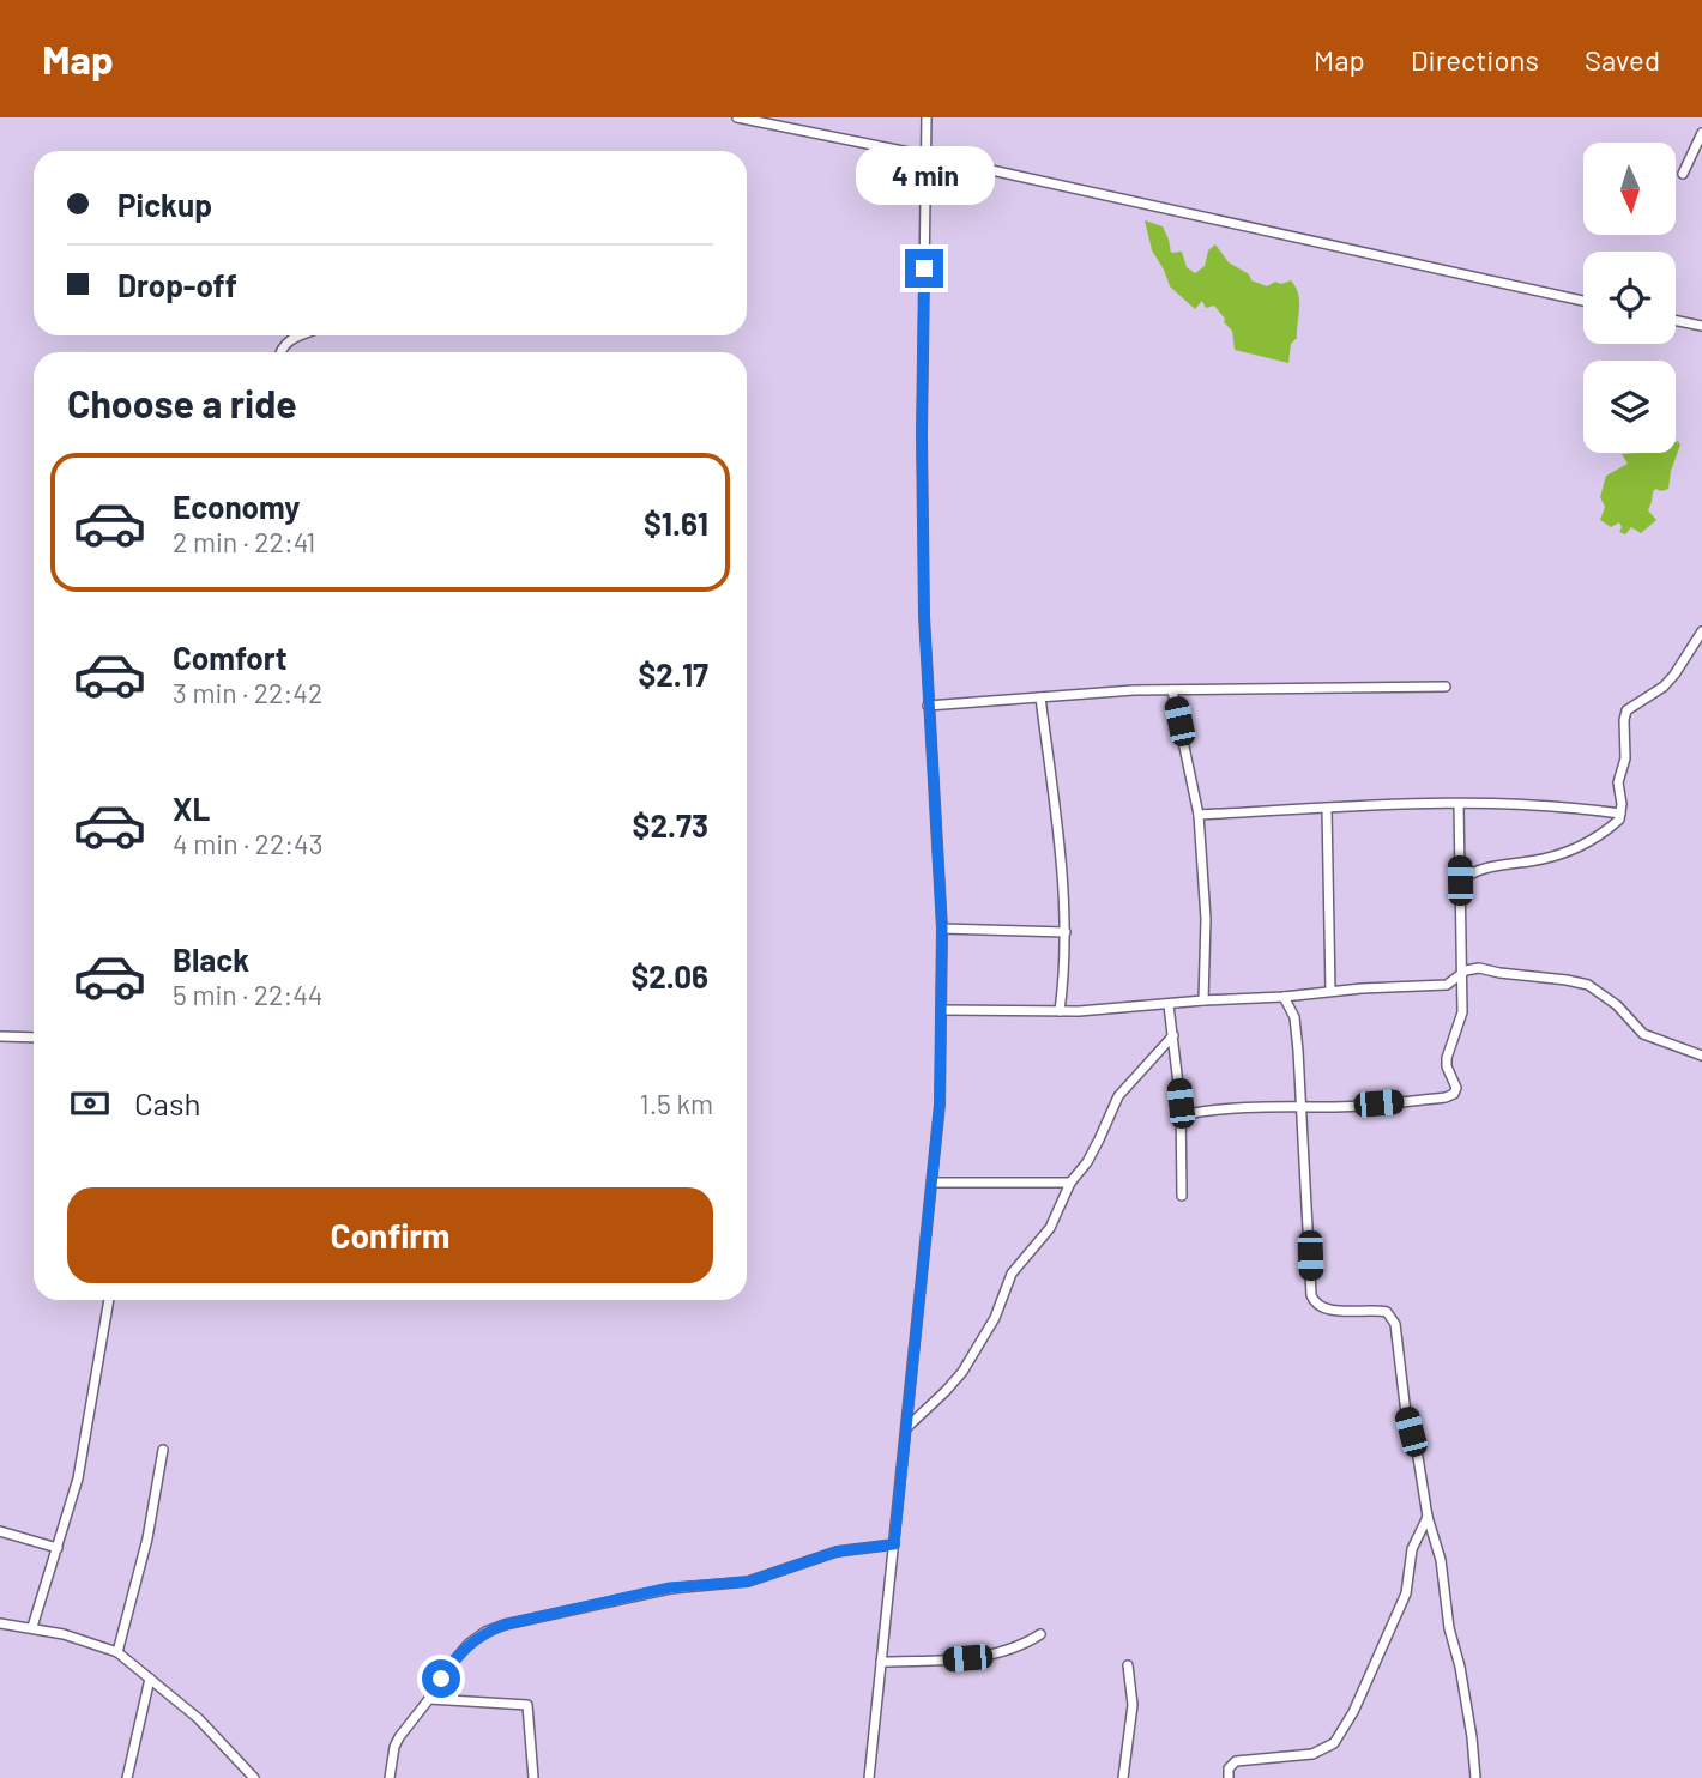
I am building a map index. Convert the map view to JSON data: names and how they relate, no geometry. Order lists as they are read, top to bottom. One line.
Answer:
{"north":"bottom","page":{"header":"Map","nav":["Map","Directions","Saved"],"bubble":"4 min","banner":["Pickup","Drop-off"],"heading":"Choose a ride","list":[{"name":"Economy","note":"2 min · 22:41","value":"$1.61"},{"name":"Comfort","note":"3 min · 22:42","value":"$2.17"},{"name":"XL","note":"4 min · 22:43","value":"$2.73"},{"name":"Black","note":"5 min · 22:44","value":"$2.06"}],"pay":["Cash","1.5 km"],"buttons":"Confirm"}}
